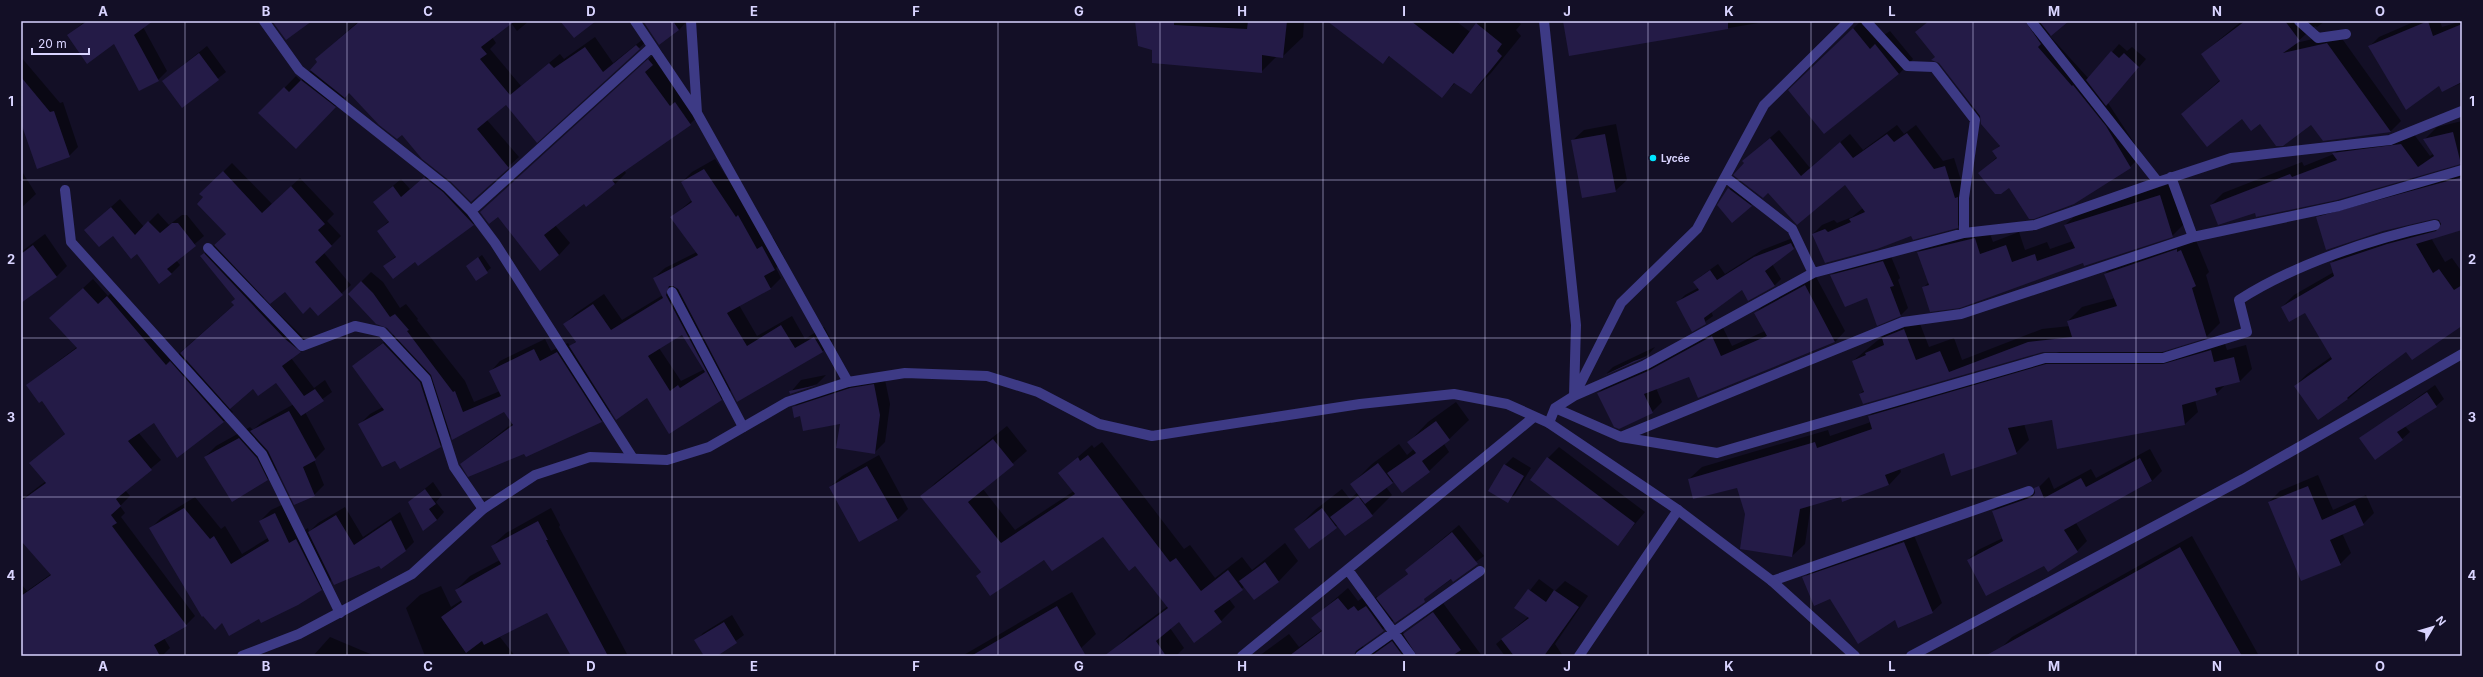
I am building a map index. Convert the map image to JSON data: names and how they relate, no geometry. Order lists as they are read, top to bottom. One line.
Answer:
{"places":["Lycée"],"scale_bar":"20 m","north":"top right","grid":{"columns":["A","B","C","D","E","F","G","H","I","J","K","L","M","N","O"],"rows":["1","2","3","4"]}}
